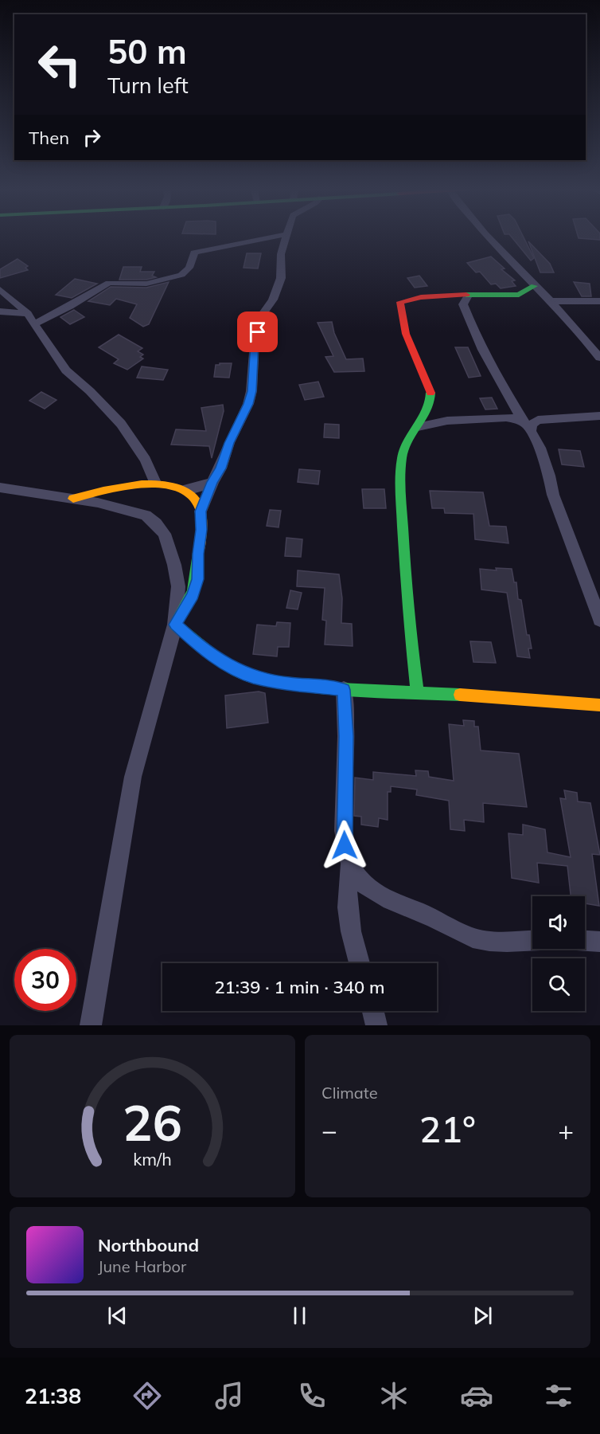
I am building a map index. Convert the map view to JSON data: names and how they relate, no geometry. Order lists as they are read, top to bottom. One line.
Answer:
{"page":{"turn":["50 m","Turn left"],"then":"Then","limit":"30","trip":"21:39 · 1 min · 340 m","tile":"Climate","heat":["−","21°","+"],"song":["Northbound","June Harbor"],"tabs":"21:38","gauge":["26","km/h"]}}
